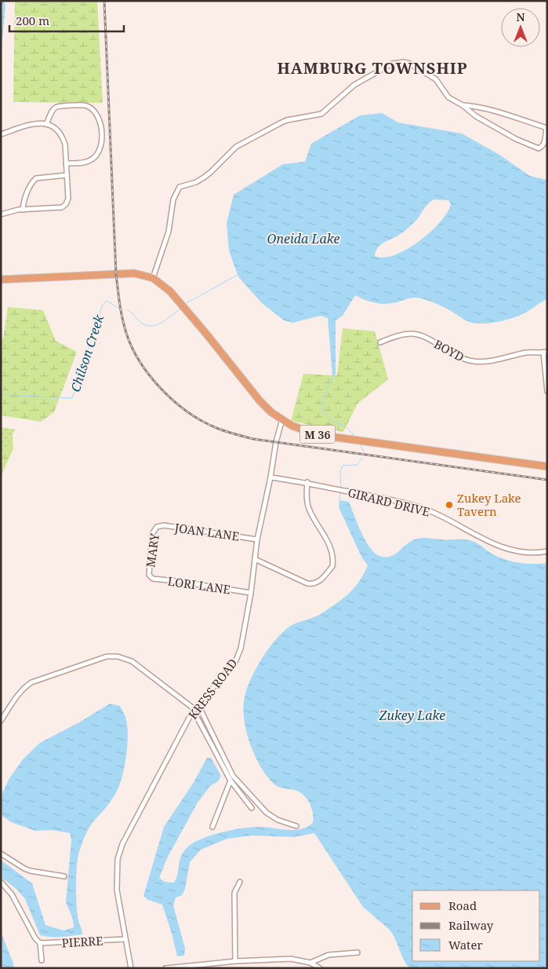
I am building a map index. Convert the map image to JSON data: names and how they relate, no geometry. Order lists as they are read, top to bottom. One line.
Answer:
{"streets":{"main road":["M 36"],"street":["BOYD","GIRARD DRIVE","JOAN LANE","MARY","LORI LANE","KRESS ROAD","PIERRE"]},"crossings":[["M 36","KRESS ROAD"],["GIRARD DRIVE","KRESS ROAD"],["JOAN LANE","MARY"],["JOAN LANE","KRESS ROAD"],["MARY","LORI LANE"],["LORI LANE","KRESS ROAD"],["KRESS ROAD","PIERRE"]],"districts":["HAMBURG TOWNSHIP"],"water":["Oneida Lake","Chilson Creek","Zukey Lake"],"places":["Zukey Lake Tavern"],"legend":["Road","Railway","Water"],"scale_bar":"200 m","north":"top"}
